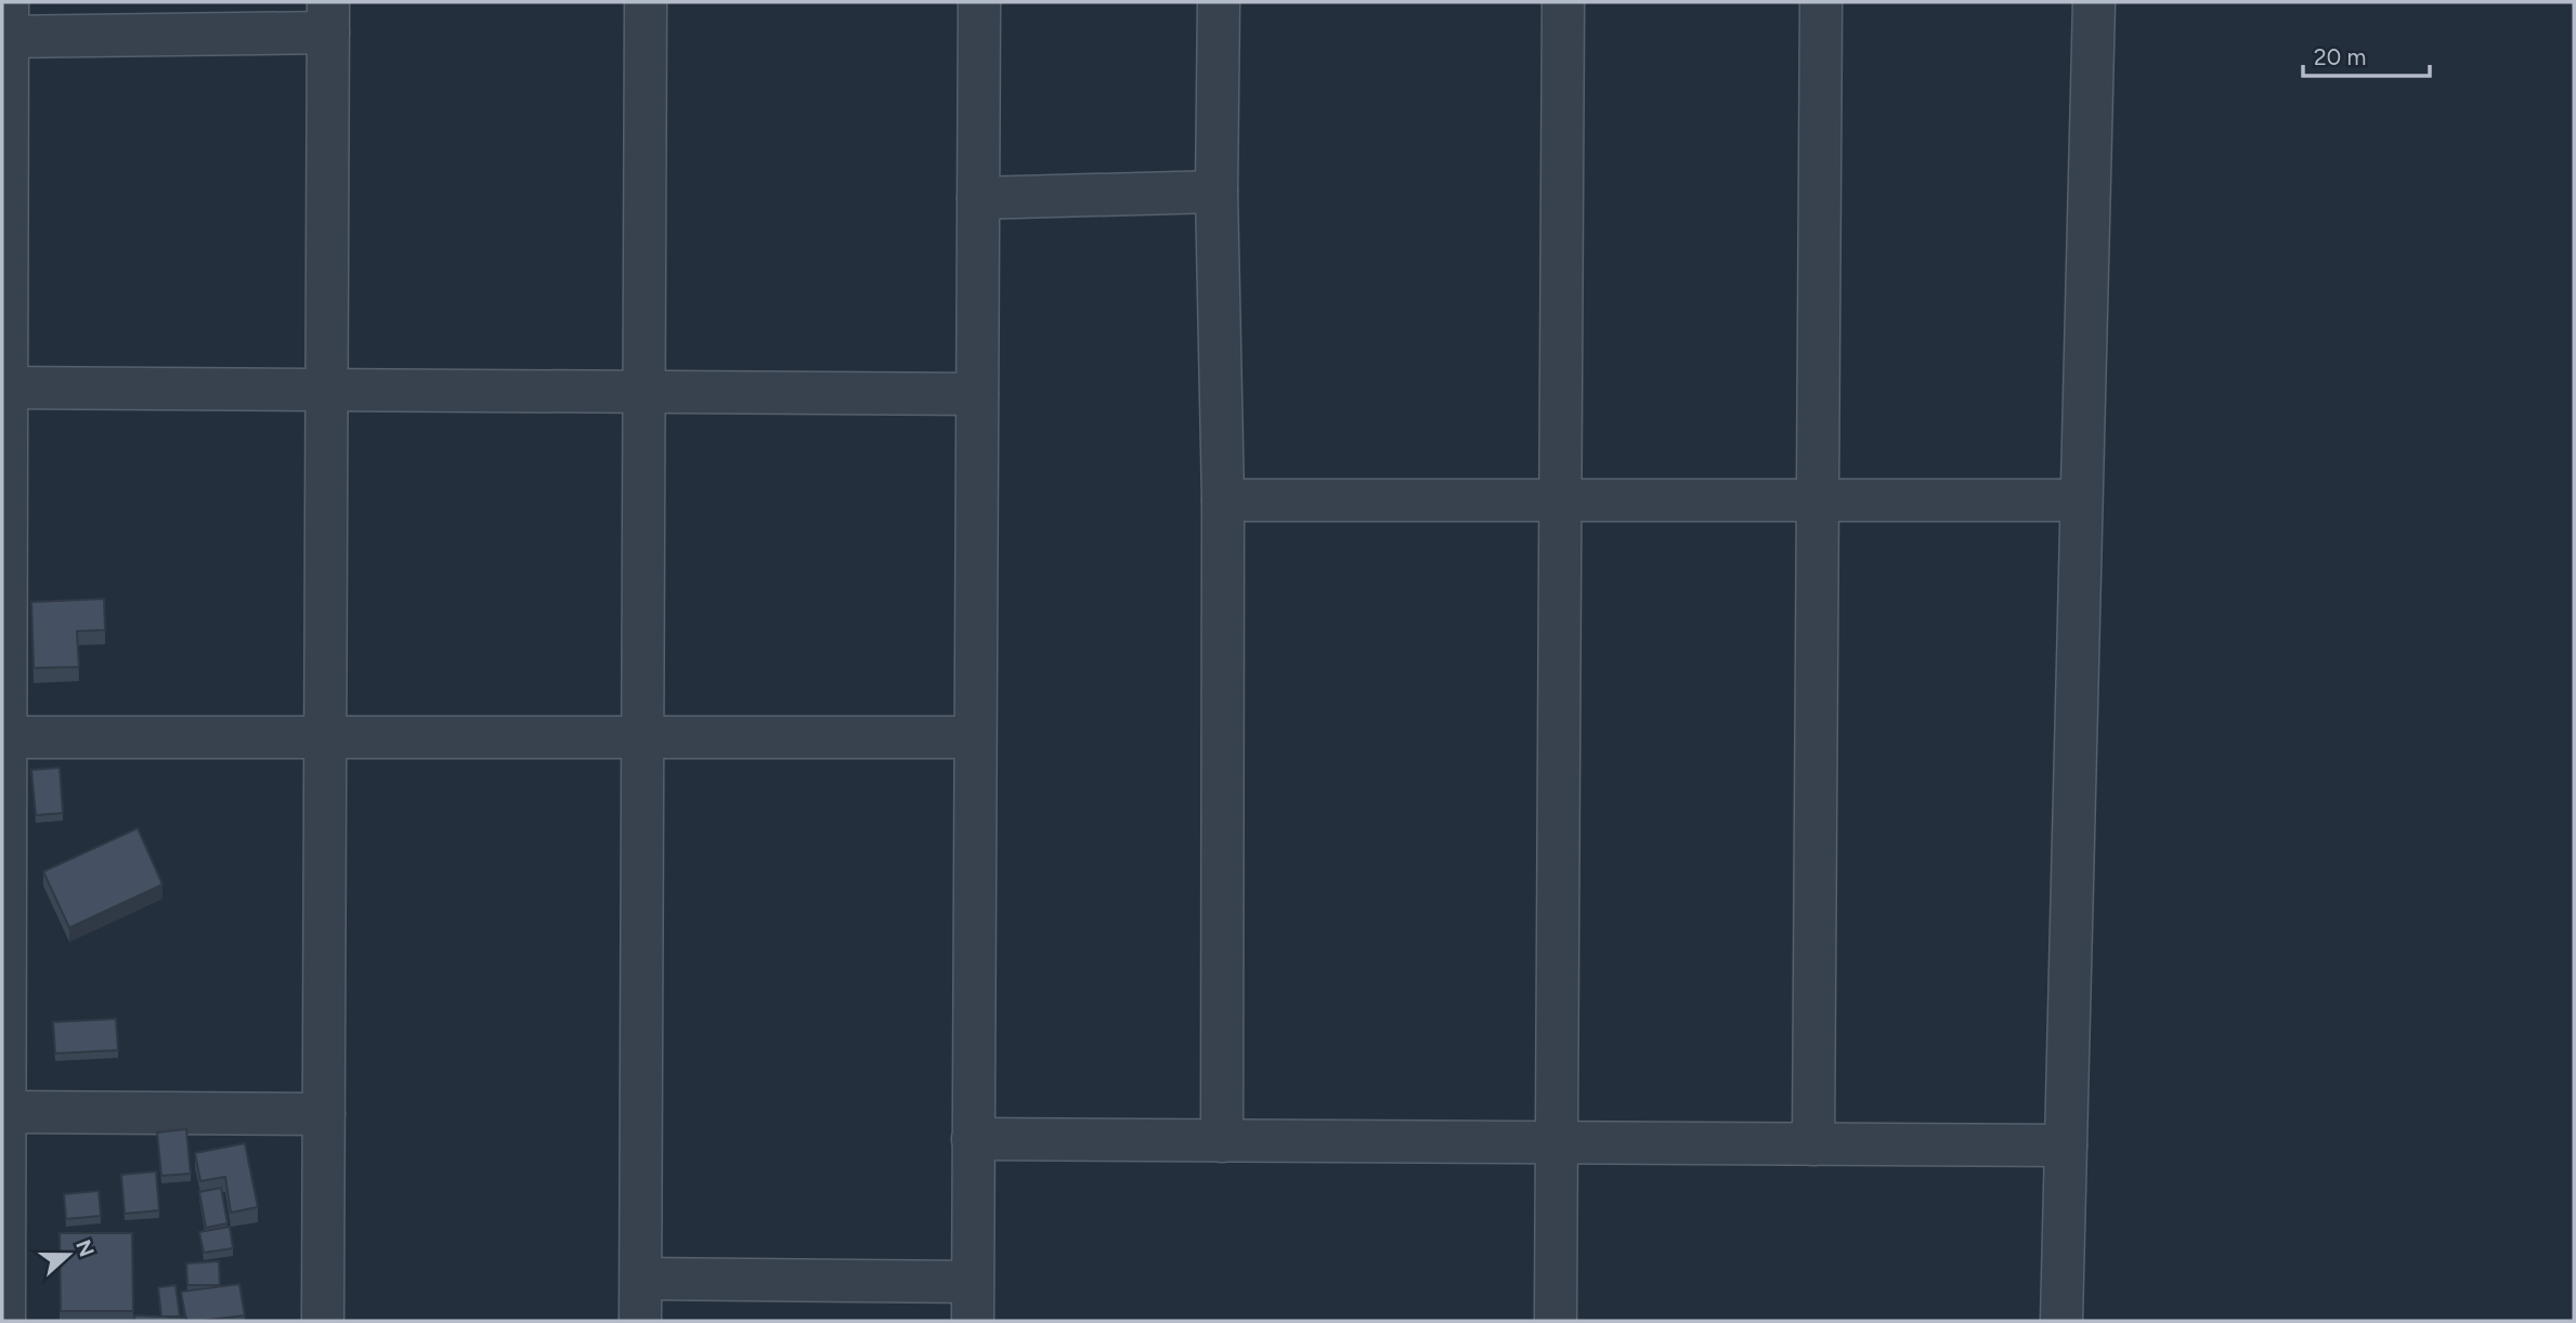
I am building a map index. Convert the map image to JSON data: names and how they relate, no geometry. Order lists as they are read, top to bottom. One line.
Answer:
{"scale_bar":"20 m","north":"right"}
